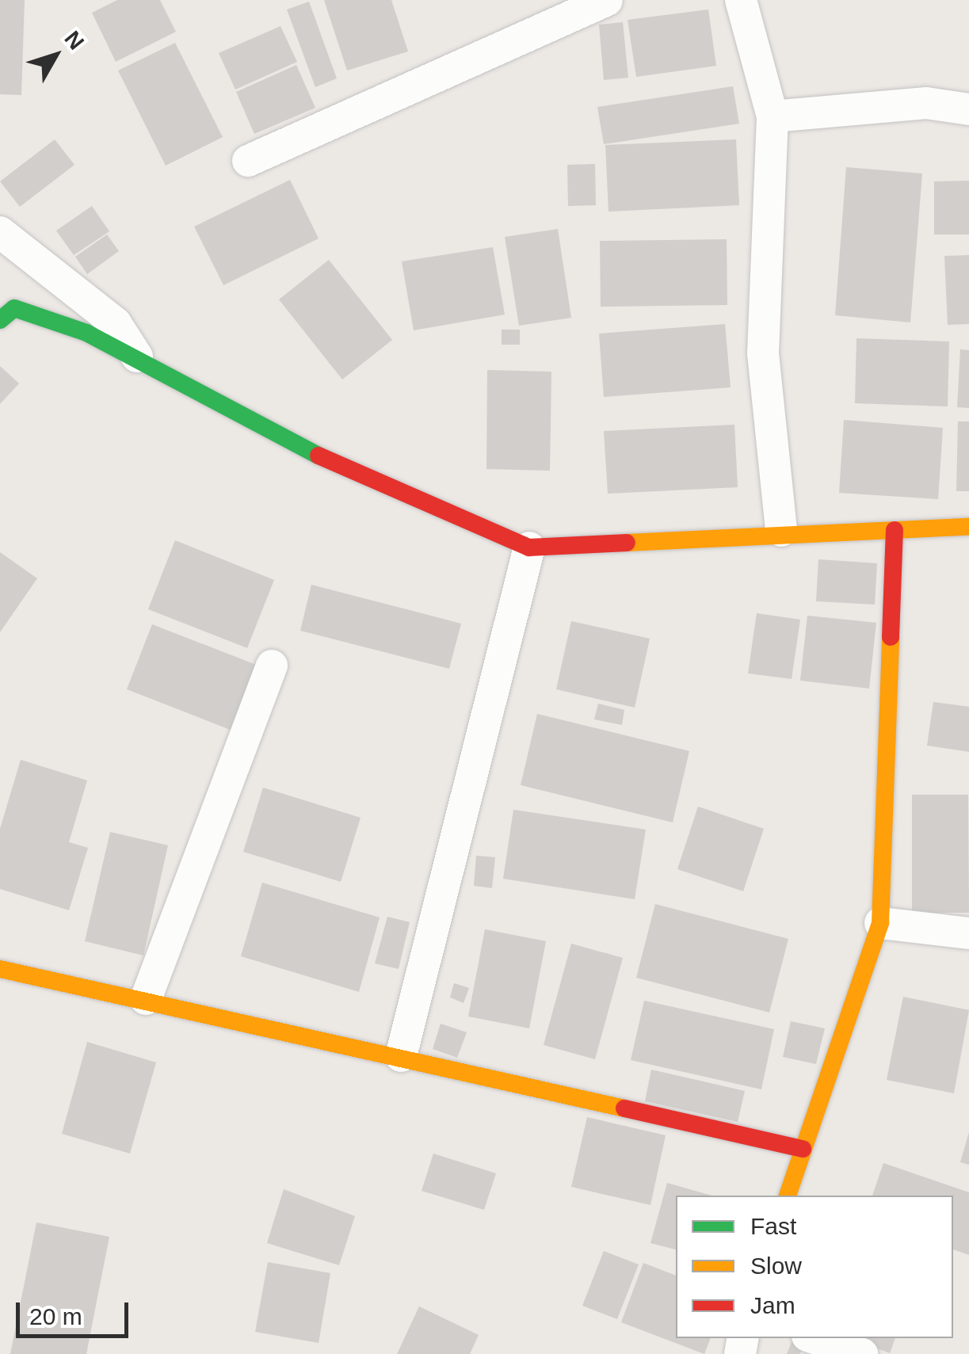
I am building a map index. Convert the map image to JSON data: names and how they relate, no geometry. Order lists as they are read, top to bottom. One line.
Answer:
{"legend":["Fast","Slow","Jam"],"scale_bar":"20 m","north":"top right"}
